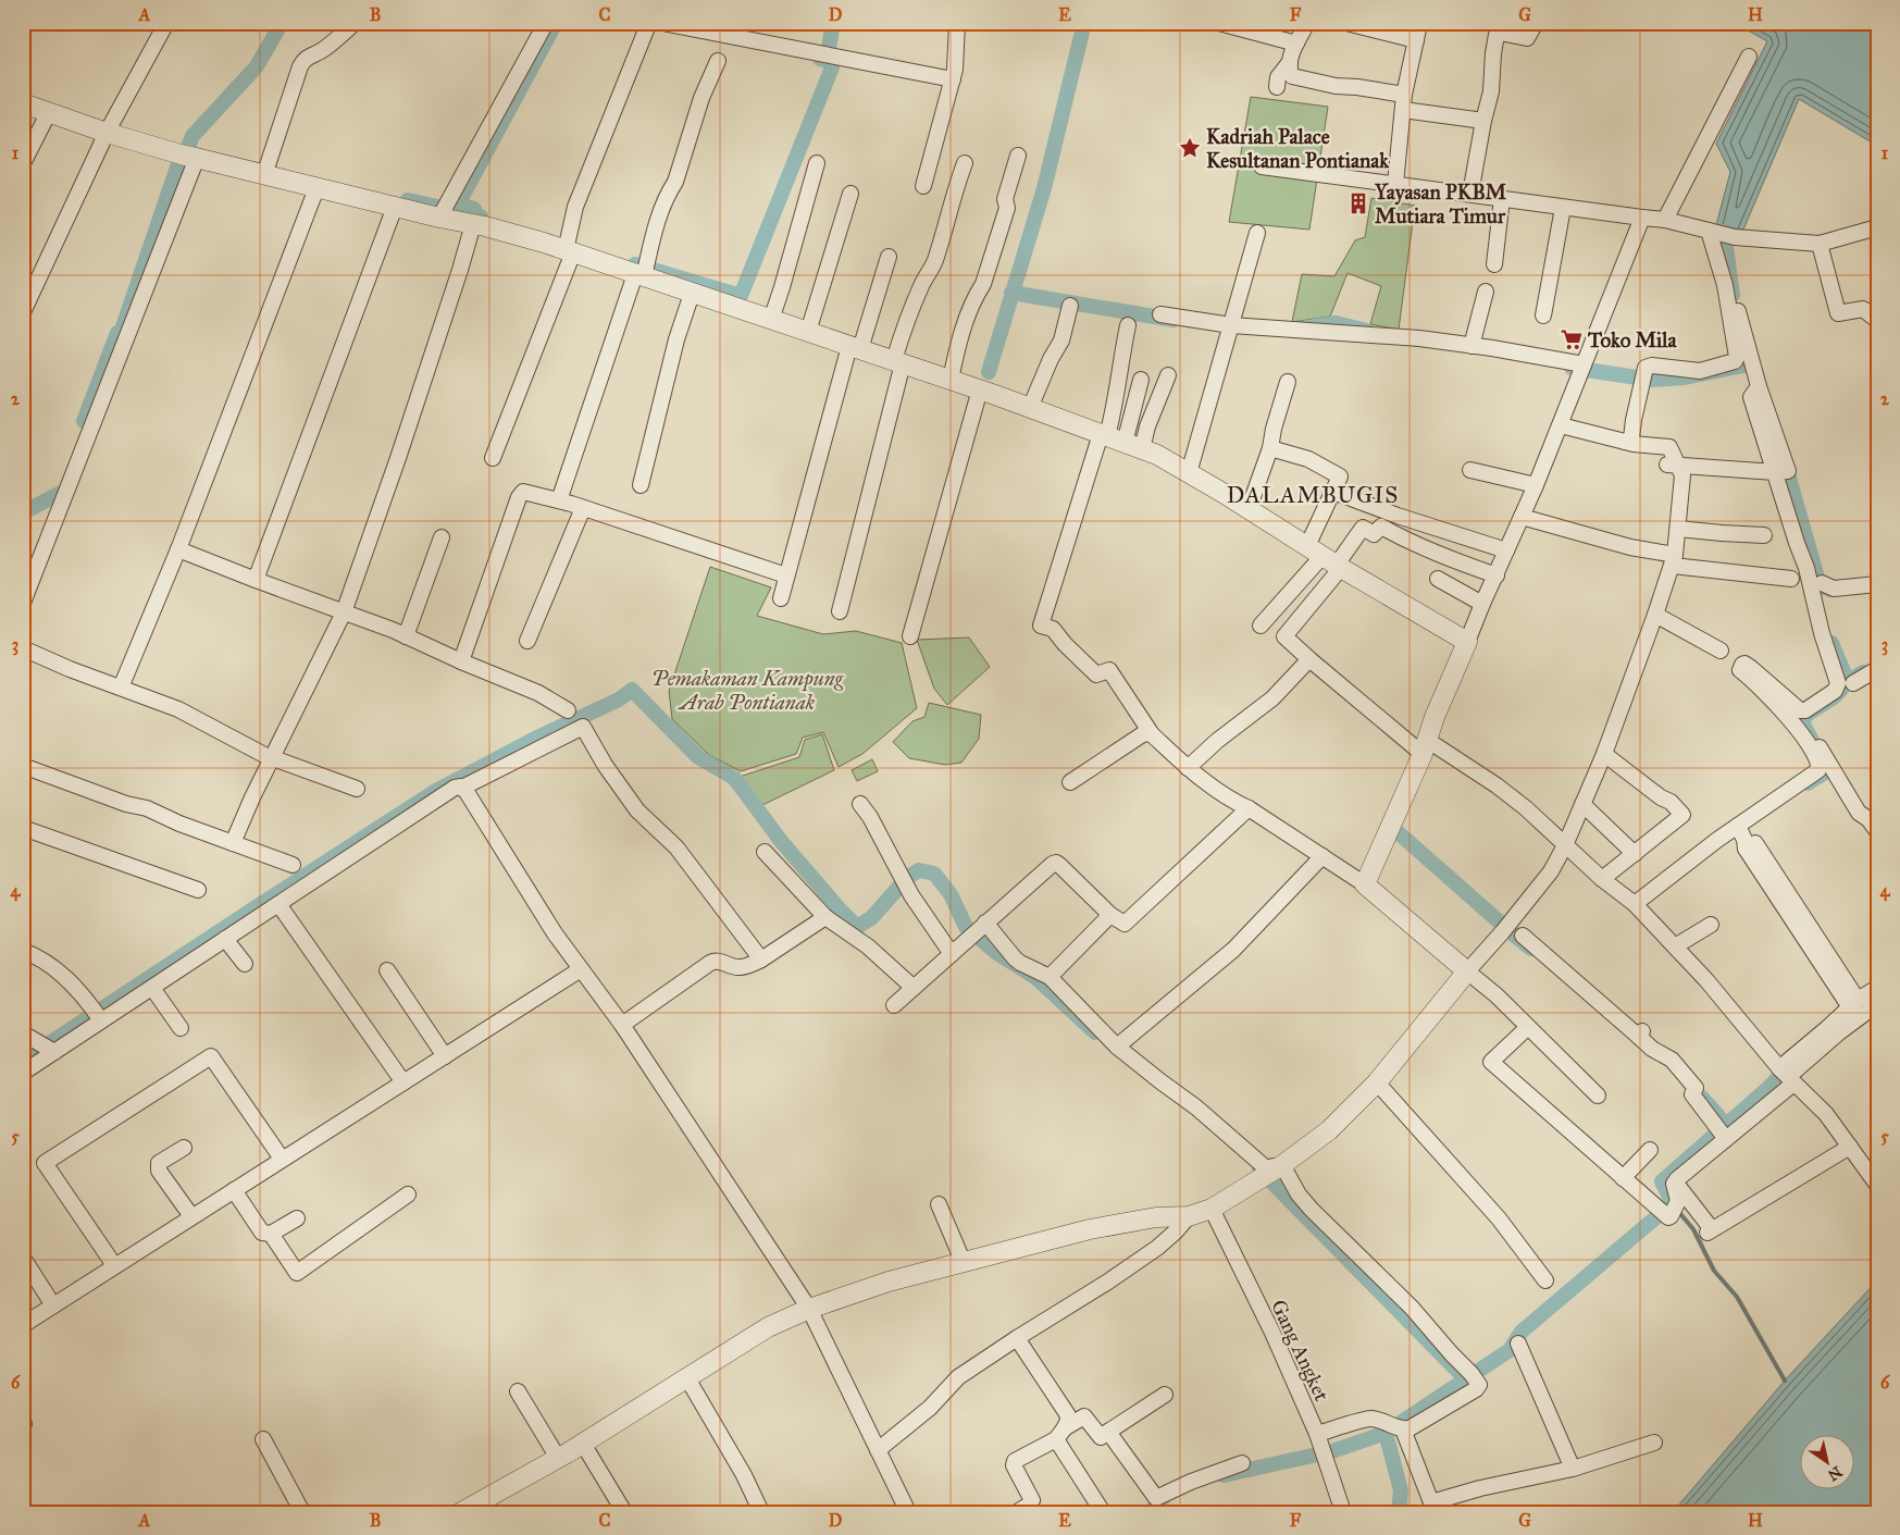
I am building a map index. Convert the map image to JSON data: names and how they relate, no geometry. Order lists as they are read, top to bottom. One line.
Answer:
{"streets":{"street":["Gang Angket"]},"districts":["DALAMBUGIS"],"parks":["Pemakaman Kampung Arab Pontianak"],"places":{"place":["Kadriah Palace Kesultanan Pontianak"],"building":["Yayasan PKBM Mutiara Timur"],"supermarket":["Toko Mila"]},"north":"bottom right","grid":{"columns":["A","B","C","D","E","F","G","H"],"rows":["1","2","3","4","5","6"]}}
